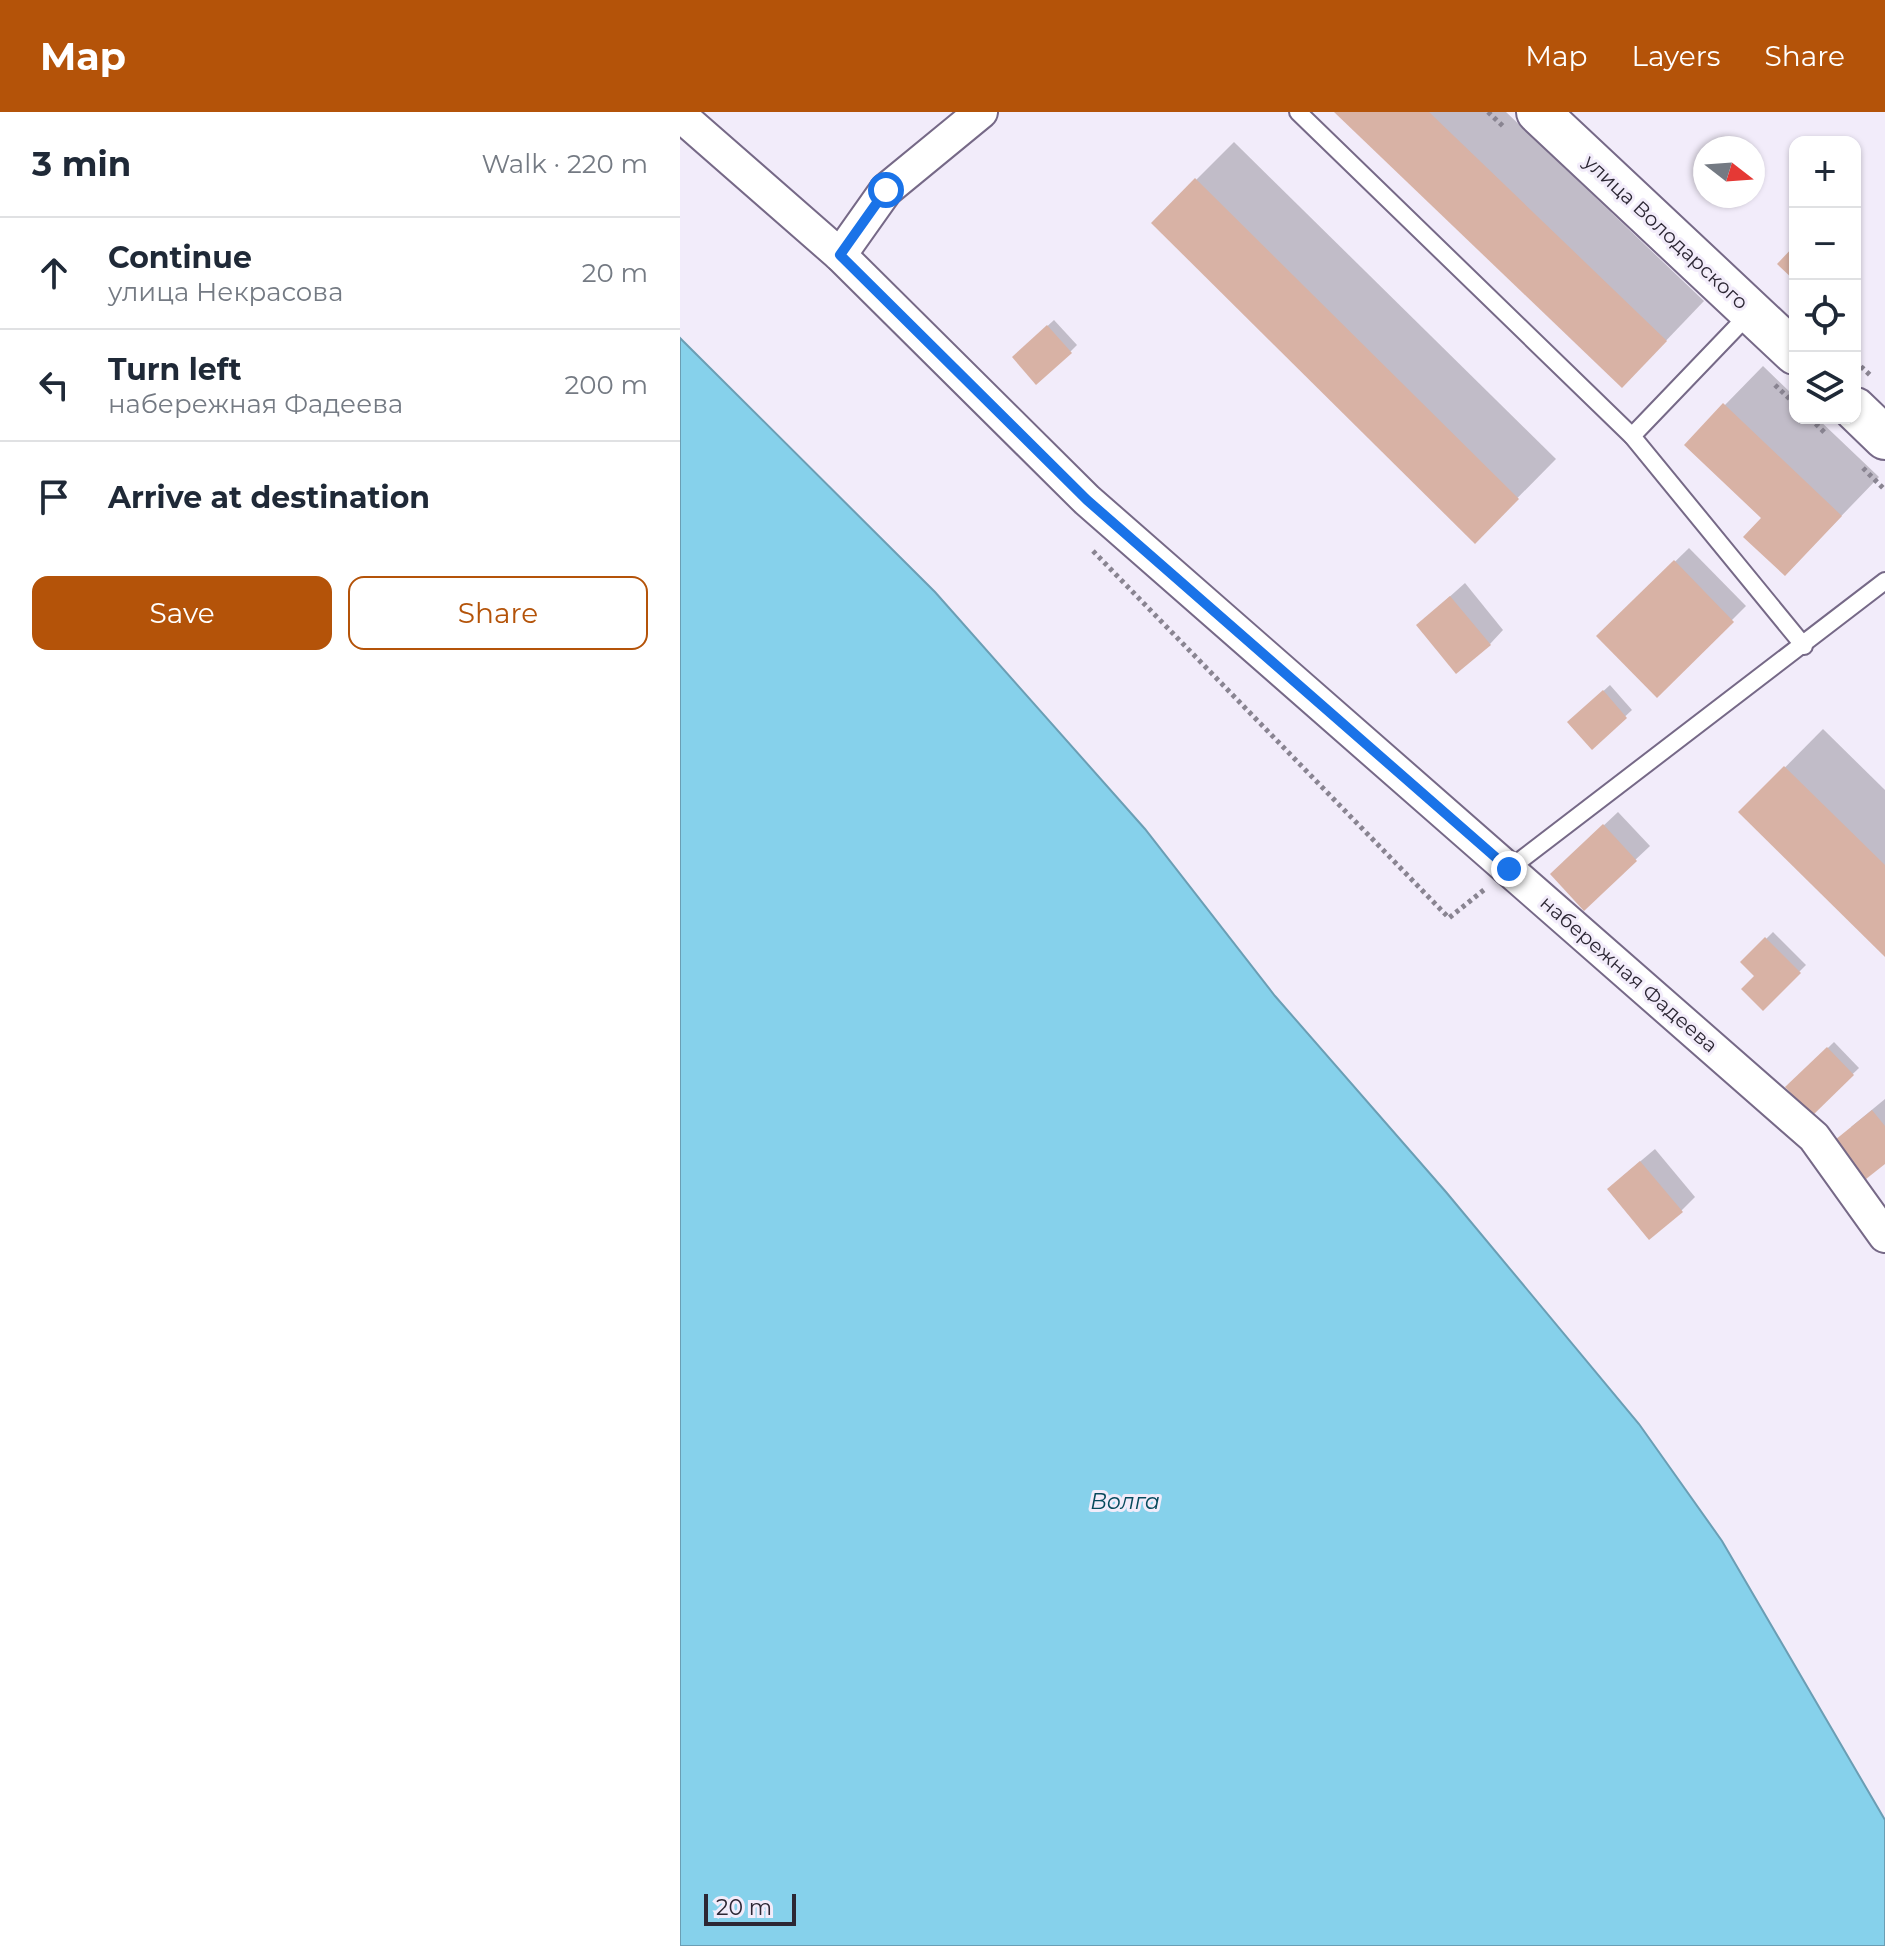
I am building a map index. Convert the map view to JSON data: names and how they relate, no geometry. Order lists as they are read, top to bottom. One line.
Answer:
{"streets":{"street":["улица Володарского","набережная Фадеева"]},"water":["Волга"],"scale_bar":"20 m","north":"right","page":{"header":"Map","nav":["Map","Layers","Share"],"heading":["3 min","Walk · 220 m"],"map_buttons":["+","−"],"list":[["Continue","улица Некрасова","20 m"],["Turn left","набережная Фадеева","200 m"],"Arrive at destination"],"buttons":["Save","Share"],"scale":"20 m"}}
